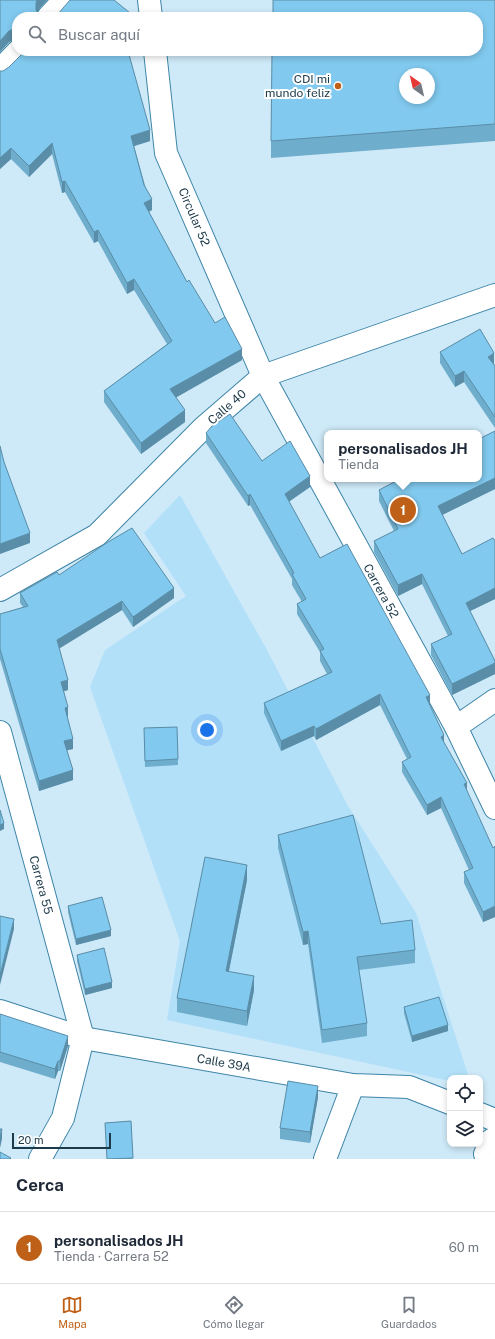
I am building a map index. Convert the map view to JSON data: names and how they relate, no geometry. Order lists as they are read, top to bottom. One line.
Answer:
{"streets":{"street":["Circular 52","Calle 40","Carrera 52","Carrera 55","Calle 39A"]},"crossings":[["Circular 52","Calle 40"],["Circular 52","Carrera 52"],["Calle 40","Carrera 52"],["Carrera 55","Calle 39A"]],"places":["CDI mi mundo feliz"],"scale_bar":"20 m","north":"top left","page":{"search":"Buscar aquí","popup":["personalisados JH","Tienda"],"pins":"1","scale":"20 m","heading":"Cerca","list":[{"mark":"1","name":"personalisados JH","note":"Tienda · Carrera 52","value":"60 m"}],"nav":["Mapa","Cómo llegar","Guardados"]}}
